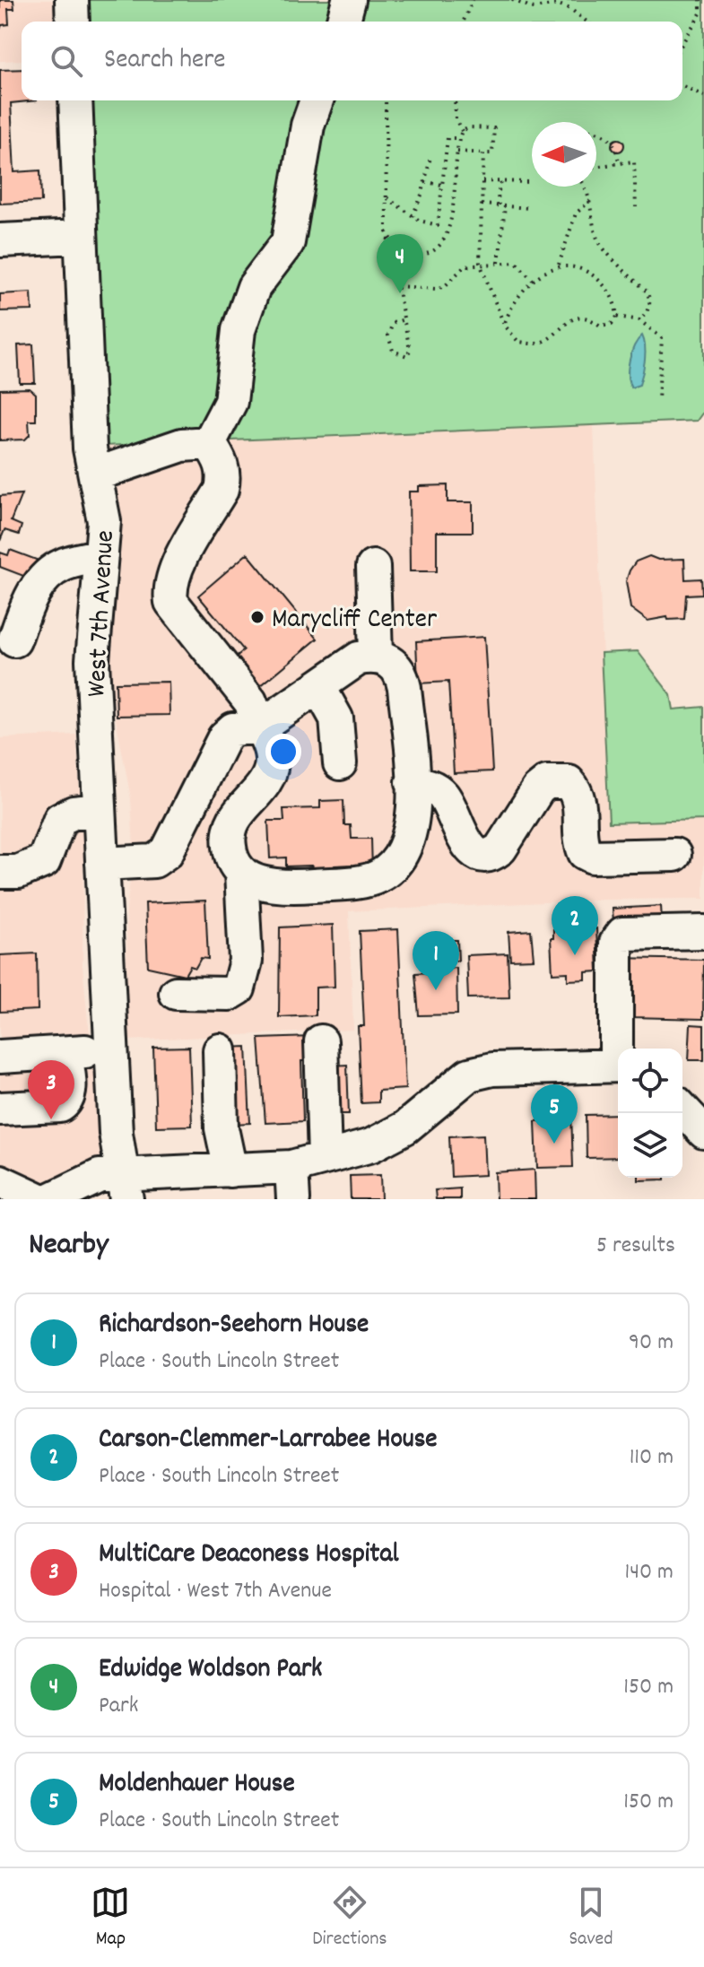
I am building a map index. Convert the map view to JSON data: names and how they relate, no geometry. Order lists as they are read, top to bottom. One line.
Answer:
{"streets":{"street":["West 7th Avenue"]},"places":["Marycliff Center"],"north":"left","page":{"search":"Search here","pins":["4","2","1","3","5"],"heading":["Nearby","5 results"],"list":[{"mark":"1","name":"Richardson-Seehorn House","note":"Place · South Lincoln Street","value":"90 m"},{"mark":"2","name":"Carson-Clemmer-Larrabee House","note":"Place · South Lincoln Street","value":"110 m"},{"mark":"3","name":"MultiCare Deaconess Hospital","note":"Hospital · West 7th Avenue","value":"140 m"},{"mark":"4","name":"Edwidge Woldson Park","note":"Park","value":"150 m"},{"mark":"5","name":"Moldenhauer House","note":"Place · South Lincoln Street","value":"150 m"}],"nav":["Map","Directions","Saved"]}}
